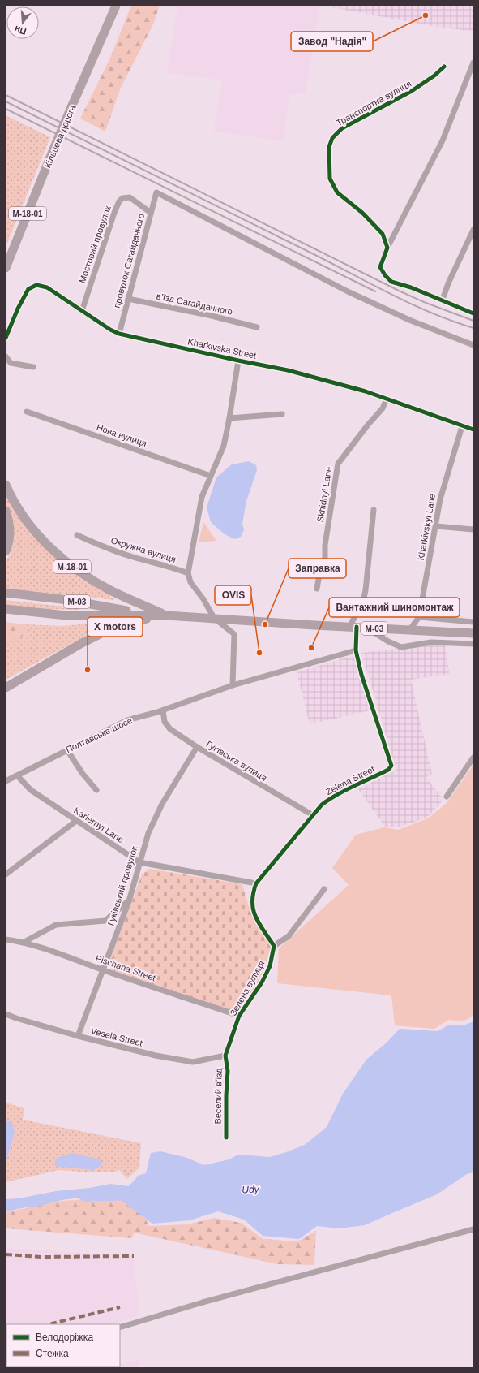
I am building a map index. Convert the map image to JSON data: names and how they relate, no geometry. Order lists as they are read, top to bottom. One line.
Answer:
{"streets":{"highway":["Кільцева дорога","М-18-01","М-03"],"street":["Транспортна вулиця","Мостовий провулок","провулок Сагайдачного","в’їзд Сагайдачного","Kharkivska Street","Нова вулиця","Skhidnyi Lane","Kharkivskyi Lane","Окружна вулиця","Полтавське шосе","Гуківська вулиця","Zelena Street","Kariernyi Lane","Гуківський провулок","Pischana Street","Зелена вулиця","Vesela Street","Веселий в’їзд"]},"crossings":[["М-18-01","М-03"],["Мостовий провулок","провулок Сагайдачного"],["Мостовий провулок","Kharkivska Street"],["провулок Сагайдачного","в’їзд Сагайдачного"],["провулок Сагайдачного","Kharkivska Street"],["Kharkivska Street","Skhidnyi Lane"],["Kharkivska Street","Kharkivskyi Lane"],["Kharkivskyi Lane","М-03"],["М-03","Zelena Street"],["Полтавське шосе","Гуківська вулиця"],["Полтавське шосе","Zelena Street"],["Полтавське шосе","Kariernyi Lane"],["Гуківська вулиця","Zelena Street"],["Гуківська вулиця","Гуківський провулок"],["Zelena Street","Kariernyi Lane"],["Zelena Street","Зелена вулиця"],["Kariernyi Lane","Гуківський провулок"],["Гуківський провулок","Pischana Street"],["Гуківський провулок","Vesela Street"],["Pischana Street","Зелена вулиця"],["Зелена вулиця","Vesela Street"],["Зелена вулиця","Веселий в’їзд"],["Vesela Street","Веселий в’їзд"]],"water":["Udy"],"places":["Завод \"Надія\"","Заправка","Вантажний шиномонтаж","OVIS","Х motors"],"legend":["Велодоріжка","Стежка"],"north":"bottom"}
